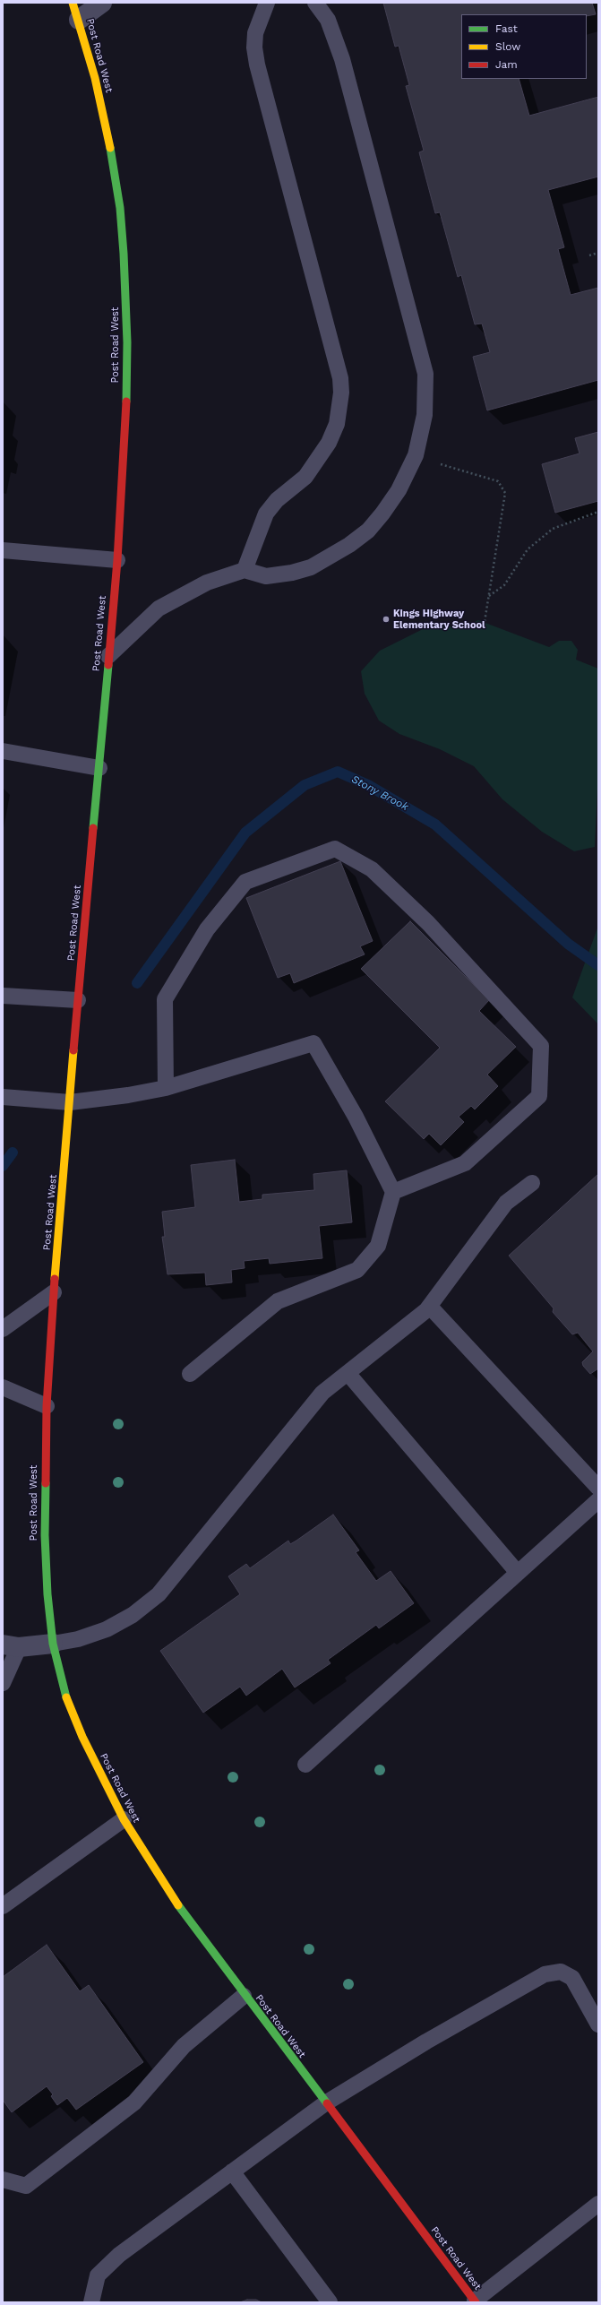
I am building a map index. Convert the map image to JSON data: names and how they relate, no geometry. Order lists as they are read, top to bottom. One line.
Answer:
{"streets":{"main road":["Post Road West"]},"water":["Stony Brook"],"places":["Kings Highway Elementary School"],"legend":["Fast","Slow","Jam"]}
